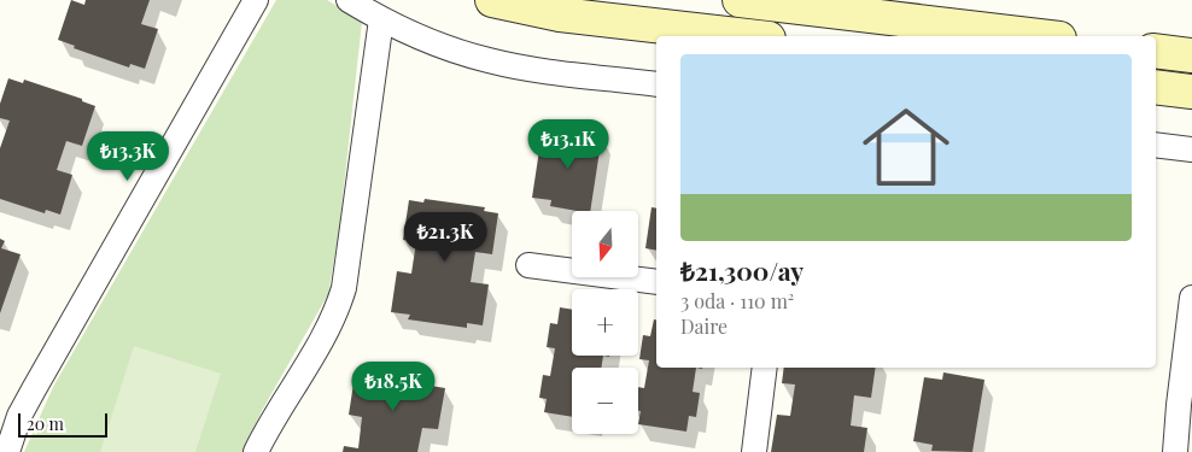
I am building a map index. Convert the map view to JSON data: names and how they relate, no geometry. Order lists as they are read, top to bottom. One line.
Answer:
{"scale_bar":"20 m","north":"bottom","page":{"list":[{"name":"₺21,300/ay","note":"3 oda · 110 m² · Daire"}],"price":["₺13.1K","₺13.3K","₺21.3K","₺18.5K"],"map_buttons":["+","−"],"scale":"20 m"}}
